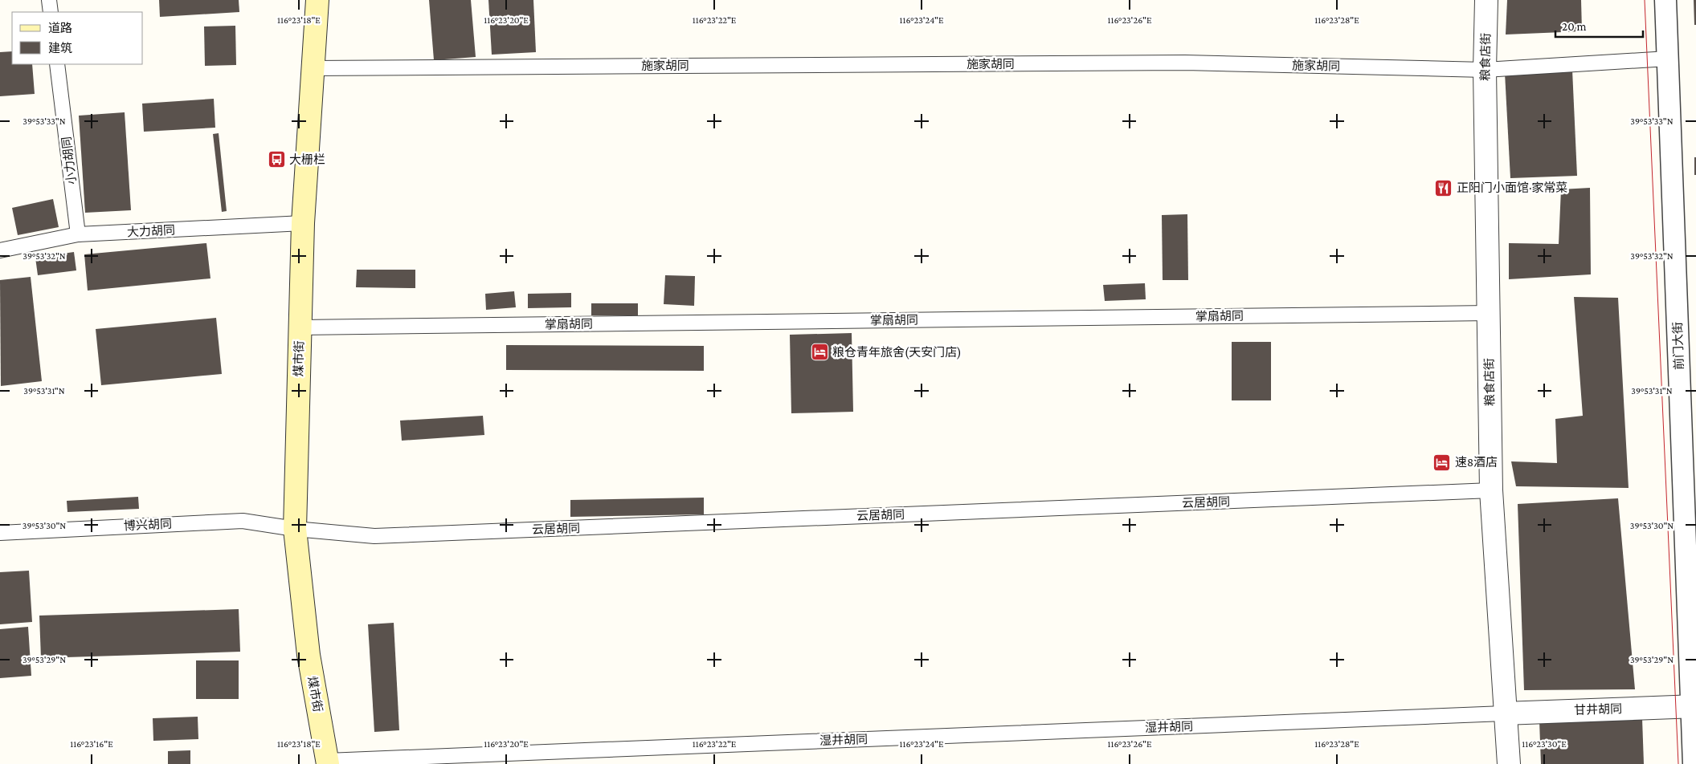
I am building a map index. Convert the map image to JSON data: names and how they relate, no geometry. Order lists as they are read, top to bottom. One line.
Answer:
{"streets":{"main road":["煤市街"],"street":["粮食店街","前门大街","甘井胡同"],"lane":["施家胡同","小力胡同","大力胡同","掌扇胡同","云居胡同","博兴胡同","湿井胡同"]},"crossings":[["粮食店街","施家胡同"],["粮食店街","掌扇胡同"],["粮食店街","云居胡同"],["粮食店街","甘井胡同"],["粮食店街","湿井胡同"],["施家胡同","前门大街"],["施家胡同","煤市街"],["小力胡同","大力胡同"],["大力胡同","煤市街"],["掌扇胡同","煤市街"],["前门大街","甘井胡同"],["煤市街","云居胡同"],["煤市街","博兴胡同"],["煤市街","湿井胡同"],["云居胡同","博兴胡同"],["甘井胡同","湿井胡同"]],"places":{"bus stop":["大栅栏"],"restaurant":["正阳门小面馆·家常菜"],"hotel":["粮仓青年旅舍(天安门店)","速8酒店"]},"legend":["道路","建筑"],"scale_bar":"20 m","coordinates":["116°23'18\"E","116°23'20\"E","116°23'22\"E","116°23'24\"E","116°23'26\"E","116°23'28\"E","39°53'33\"N","39°53'32\"N","39°53'31\"N","39°53'30\"N","39°53'29\"N","116°23'16\"E","116°23'30\"E"]}
